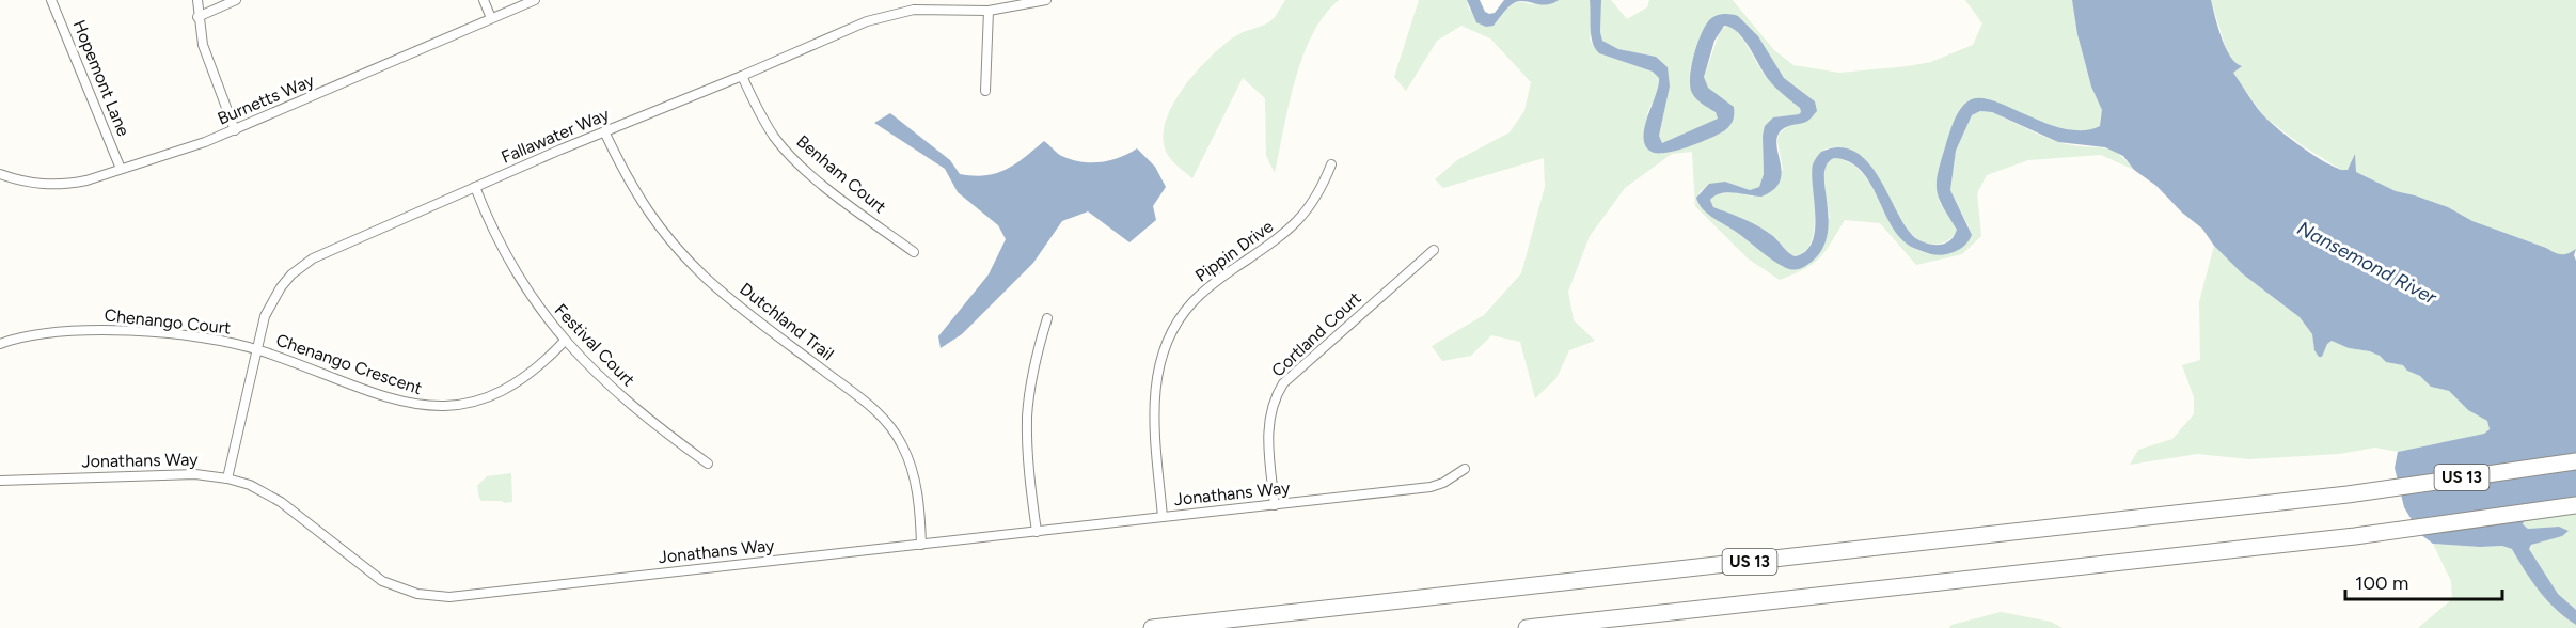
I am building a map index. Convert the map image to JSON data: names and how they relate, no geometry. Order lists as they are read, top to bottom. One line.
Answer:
{"streets":{"highway":["US 13"],"street":["Hopemont Lane","Burnetts Way","Fallawater Way","Benham Court","Pippin Drive","Chenango Court","Dutchland Trail","Cortland Court","Festival Court","Chenango Crescent","Jonathans Way"]},"crossings":[["Hopemont Lane","Burnetts Way"],["Fallawater Way","Benham Court"],["Fallawater Way","Chenango Court"],["Fallawater Way","Dutchland Trail"],["Fallawater Way","Festival Court"],["Fallawater Way","Chenango Crescent"],["Fallawater Way","Jonathans Way"],["Pippin Drive","Jonathans Way"],["Chenango Court","Chenango Crescent"],["Dutchland Trail","Jonathans Way"],["Cortland Court","Jonathans Way"],["Festival Court","Chenango Crescent"]],"water":["Nansemond River"],"scale_bar":"100 m"}
